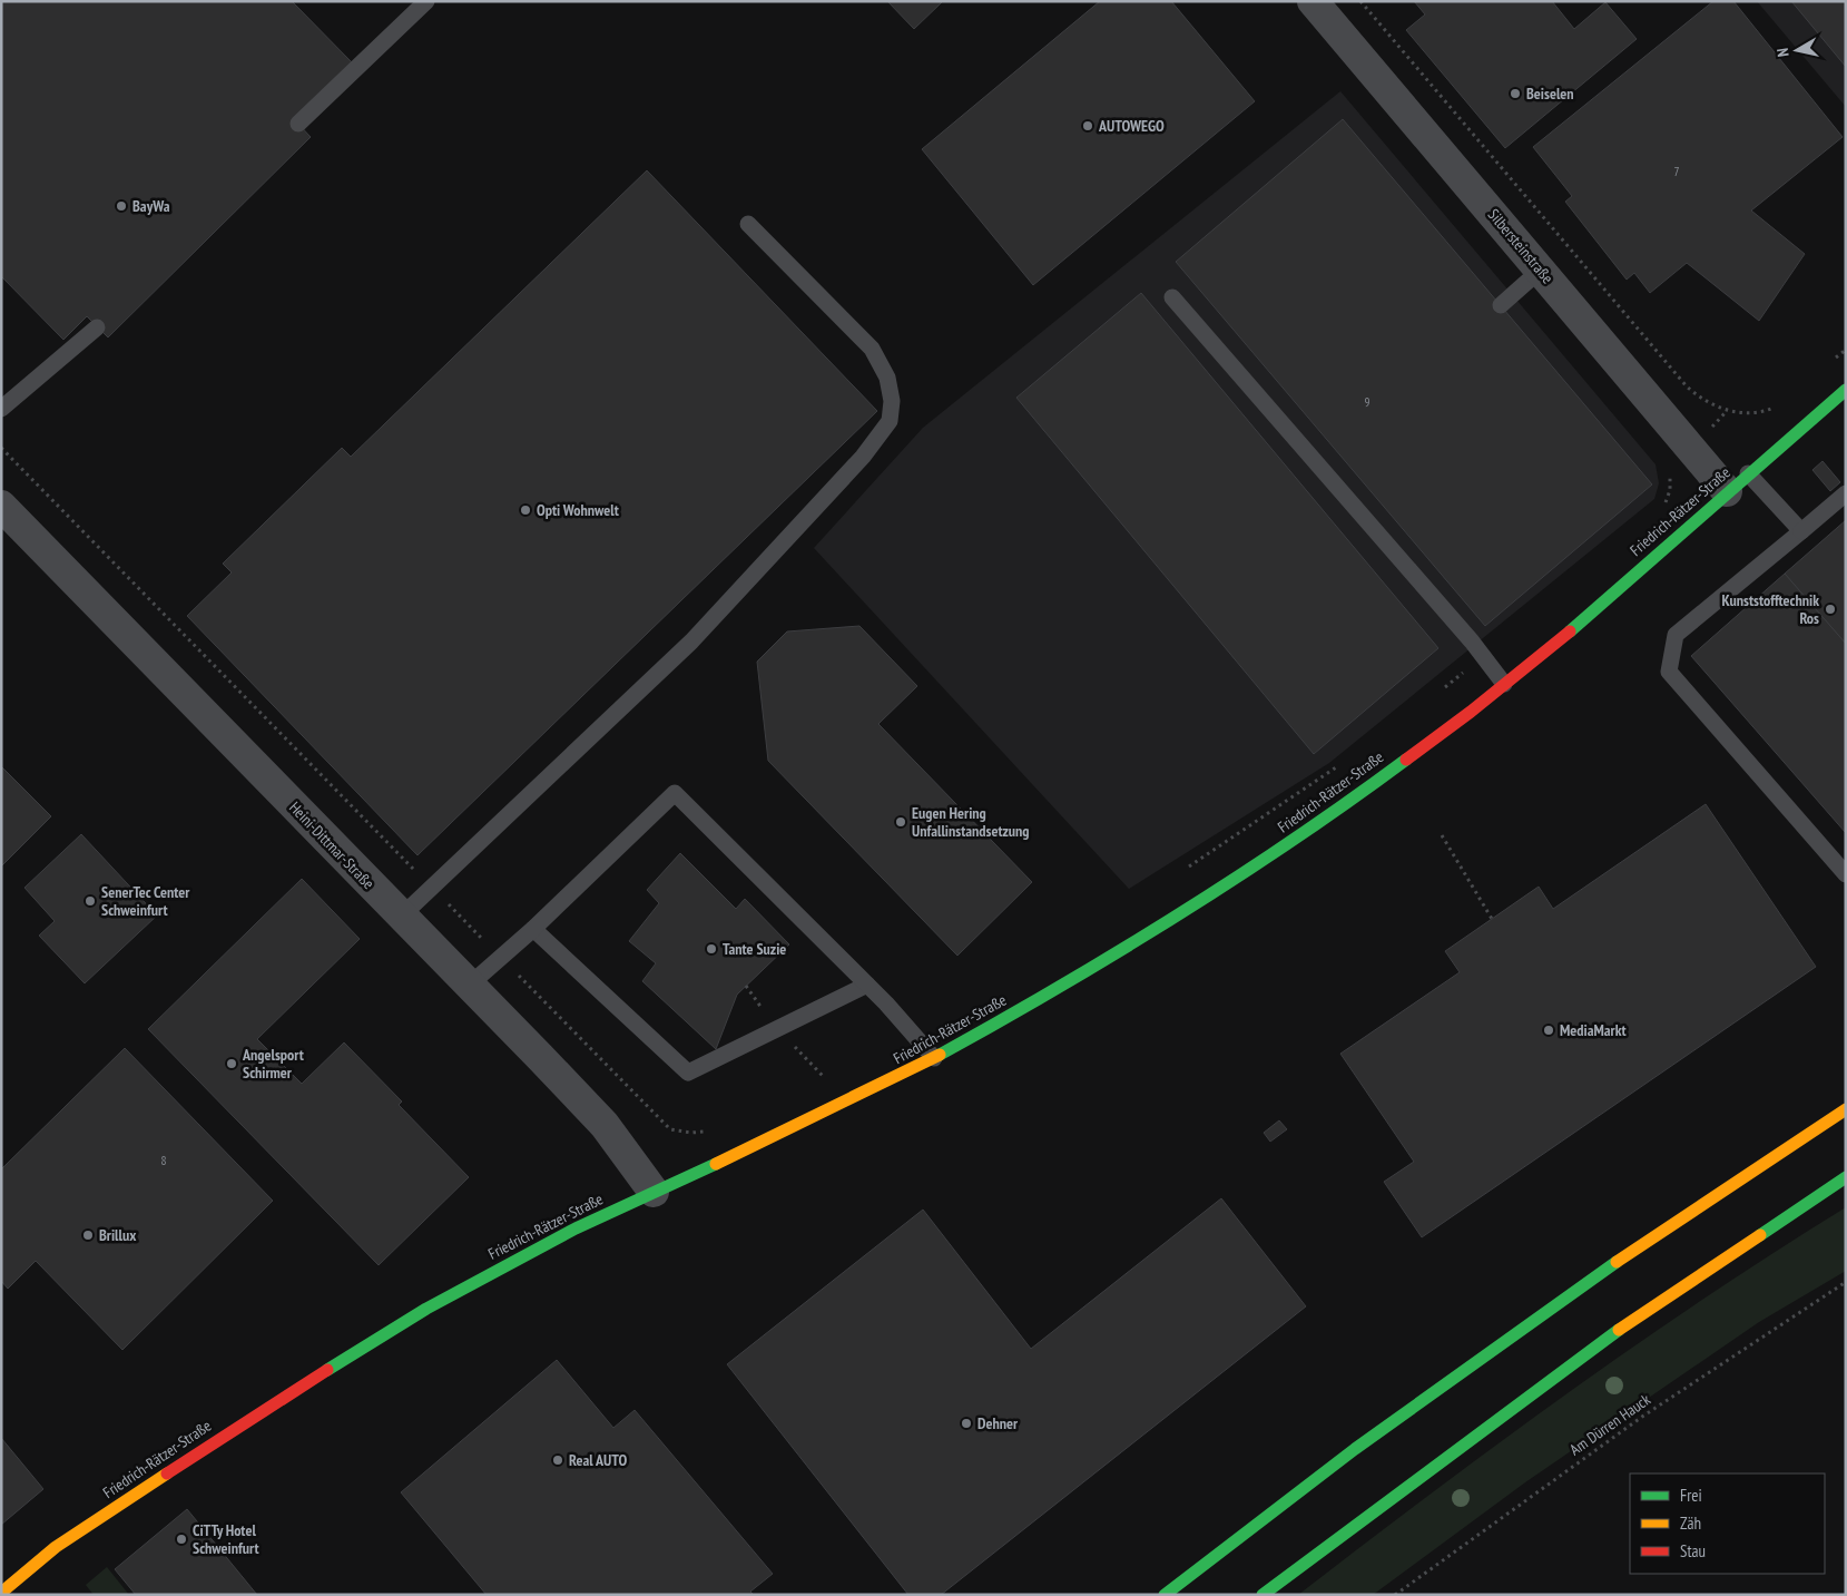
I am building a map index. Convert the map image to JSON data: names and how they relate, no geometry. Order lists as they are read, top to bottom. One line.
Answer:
{"streets":{"main road":["Friedrich-Rätzer-Straße"],"street":["Silbersteinstraße","Heini-Dittmar-Straße"],"path":["Am Dürren Hauck"]},"crossings":[["Silbersteinstraße","Friedrich-Rätzer-Straße"],["Friedrich-Rätzer-Straße","Heini-Dittmar-Straße"]],"places":["Beiselen","AUTOWEGO","BayWa","Opti Wohnwelt","Kunststofftechnik Ros","Eugen Hering Unfallinstandsetzung","SenerTec Center Schweinfurt","Tante Suzie","MediaMarkt","Angelsport Schirmer","Brillux","Dehner","Real AUTO","CiTTy Hotel Schweinfurt"],"house_numbers":["7","9","8"],"legend":["Frei","Zäh","Stau"],"north":"left"}
